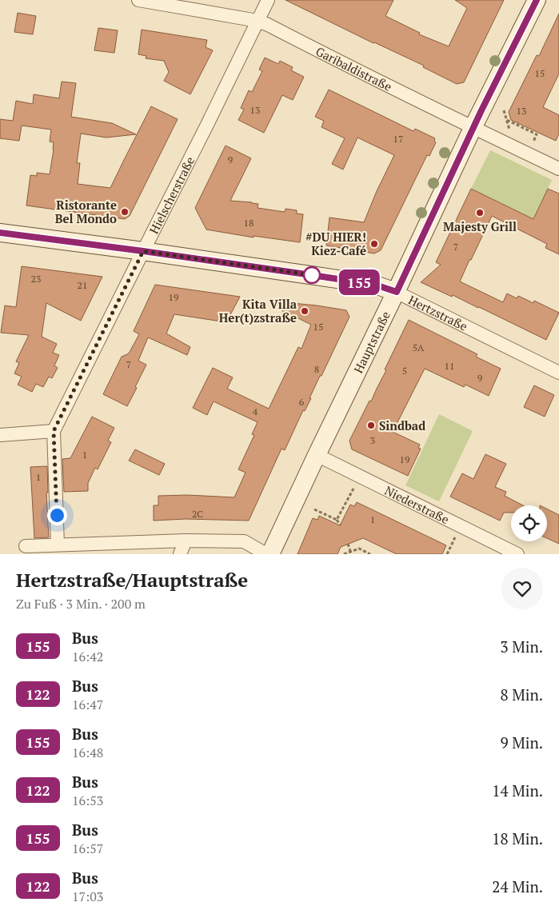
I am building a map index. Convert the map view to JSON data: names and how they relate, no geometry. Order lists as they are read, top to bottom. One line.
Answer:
{"streets":{"main road":["Hertzstraße","Hauptstraße"],"street":["Garibaldistraße","Hielscherstraße","Niederstraße"]},"crossings":[["Garibaldistraße","Hielscherstraße"],["Garibaldistraße","Hauptstraße"],["Hielscherstraße","Hertzstraße"],["Hertzstraße","Hauptstraße"],["Hauptstraße","Niederstraße"]],"places":["Ristorante Bel Mondo","Majesty Grill","#DU HIER! Kiez-Café","Kita Villa Her(t)zstraße","Sindbad"],"lines":["bus line 155"],"house_numbers":["15","13","13","17","9","18","7","23","21","19","15","5A","7","11","8","5","9","6","4","3","1","19","1","2C","1"],"page":{"on_map":"155","heading":["Hertzstraße/Hauptstraße","Zu Fuß · 3 Min. · 200 m"],"list":[{"mark":"155","name":"Bus","note":"16:42","value":"3 Min."},{"mark":"122","name":"Bus","note":"16:47","value":"8 Min."},{"mark":"155","name":"Bus","note":"16:48","value":"9 Min."},{"mark":"122","name":"Bus","note":"16:53","value":"14 Min."},{"mark":"155","name":"Bus","note":"16:57","value":"18 Min."},{"mark":"122","name":"Bus","note":"17:03","value":"24 Min."}]}}
